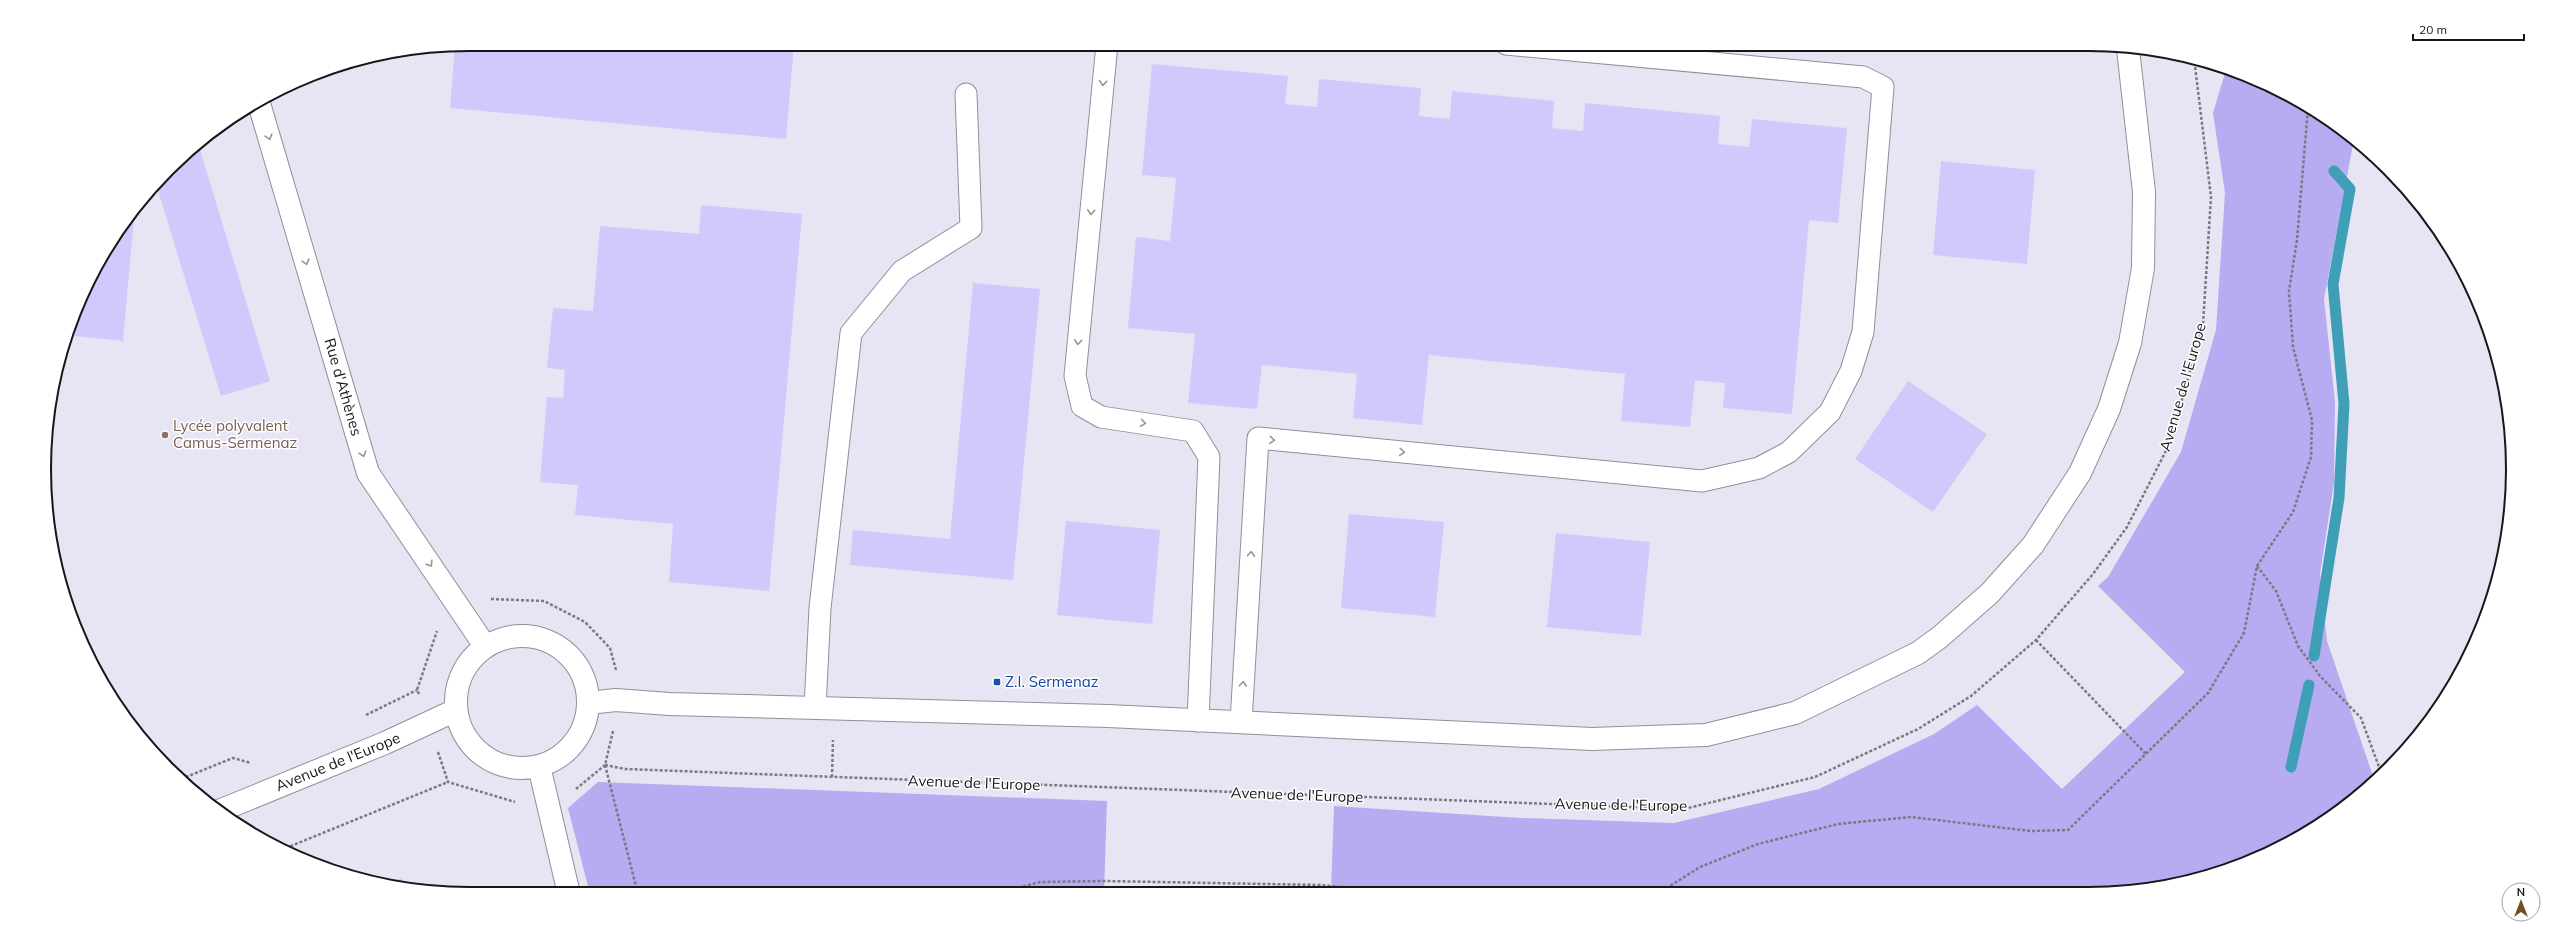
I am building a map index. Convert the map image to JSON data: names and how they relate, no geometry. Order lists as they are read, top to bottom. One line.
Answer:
{"streets":{"street":["Rue d'Athènes","Avenue de l'Europe"]},"crossings":[["Rue d'Athènes","Avenue de l'Europe"]],"one_way":["Rue d'Athènes"],"places":{"other":["Lycée polyvalent Camus-Sermenaz"],"transit":["Z.I. Sermenaz"]},"scale_bar":"20 m","north":"top"}
